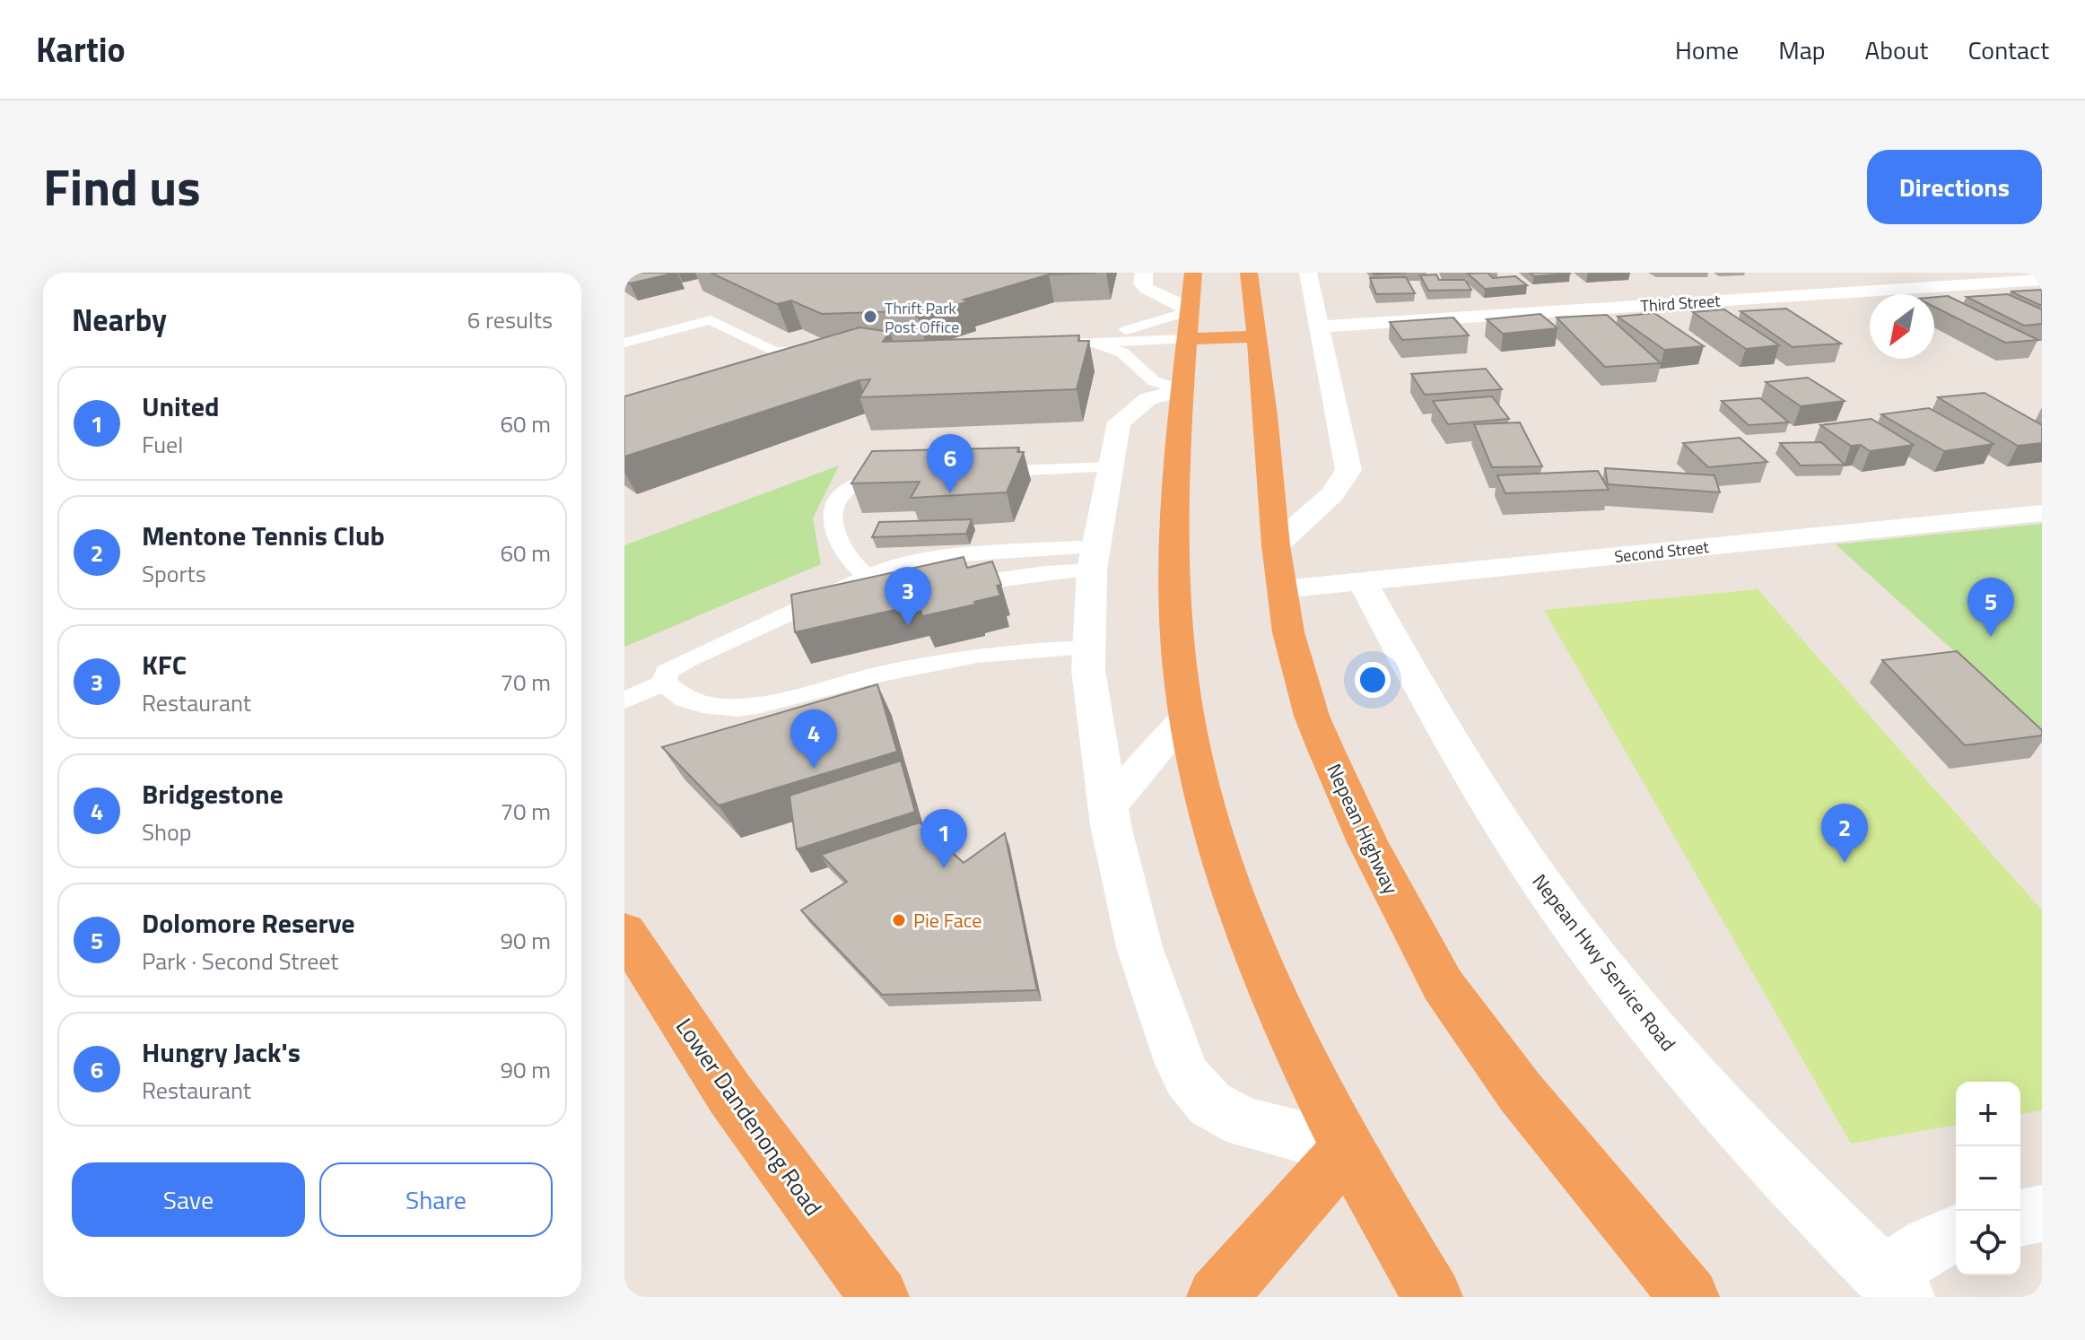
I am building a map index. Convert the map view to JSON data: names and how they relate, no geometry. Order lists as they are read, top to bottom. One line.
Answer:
{"streets":{"highway":["Nepean Highway","Lower Dandenong Road"],"street":["Third Street","Second Street","Nepean Hwy Service Road"]},"crossings":[["Second Street","Nepean Highway"],["Second Street","Nepean Hwy Service Road"]],"places":["Thrift Park Post Office","Pie Face"],"north":"bottom left","page":{"header":"Kartio","nav":["Home","Map","About","Contact"],"title":"Find us","buttons":["Directions",["Save","Share"]],"heading":["Nearby","6 results"],"list":[{"mark":"1","name":"United","note":"Fuel","value":"60 m"},{"mark":"2","name":"Mentone Tennis Club","note":"Sports","value":"60 m"},{"mark":"3","name":"KFC","note":"Restaurant","value":"70 m"},{"mark":"4","name":"Bridgestone","note":"Shop","value":"70 m"},{"mark":"5","name":"Dolomore Reserve","note":"Park · Second Street","value":"90 m"},{"mark":"6","name":"Hungry Jack's","note":"Restaurant","value":"90 m"}],"pins":["6","3","5","4","2","1"],"map_buttons":["+","−"]}}
